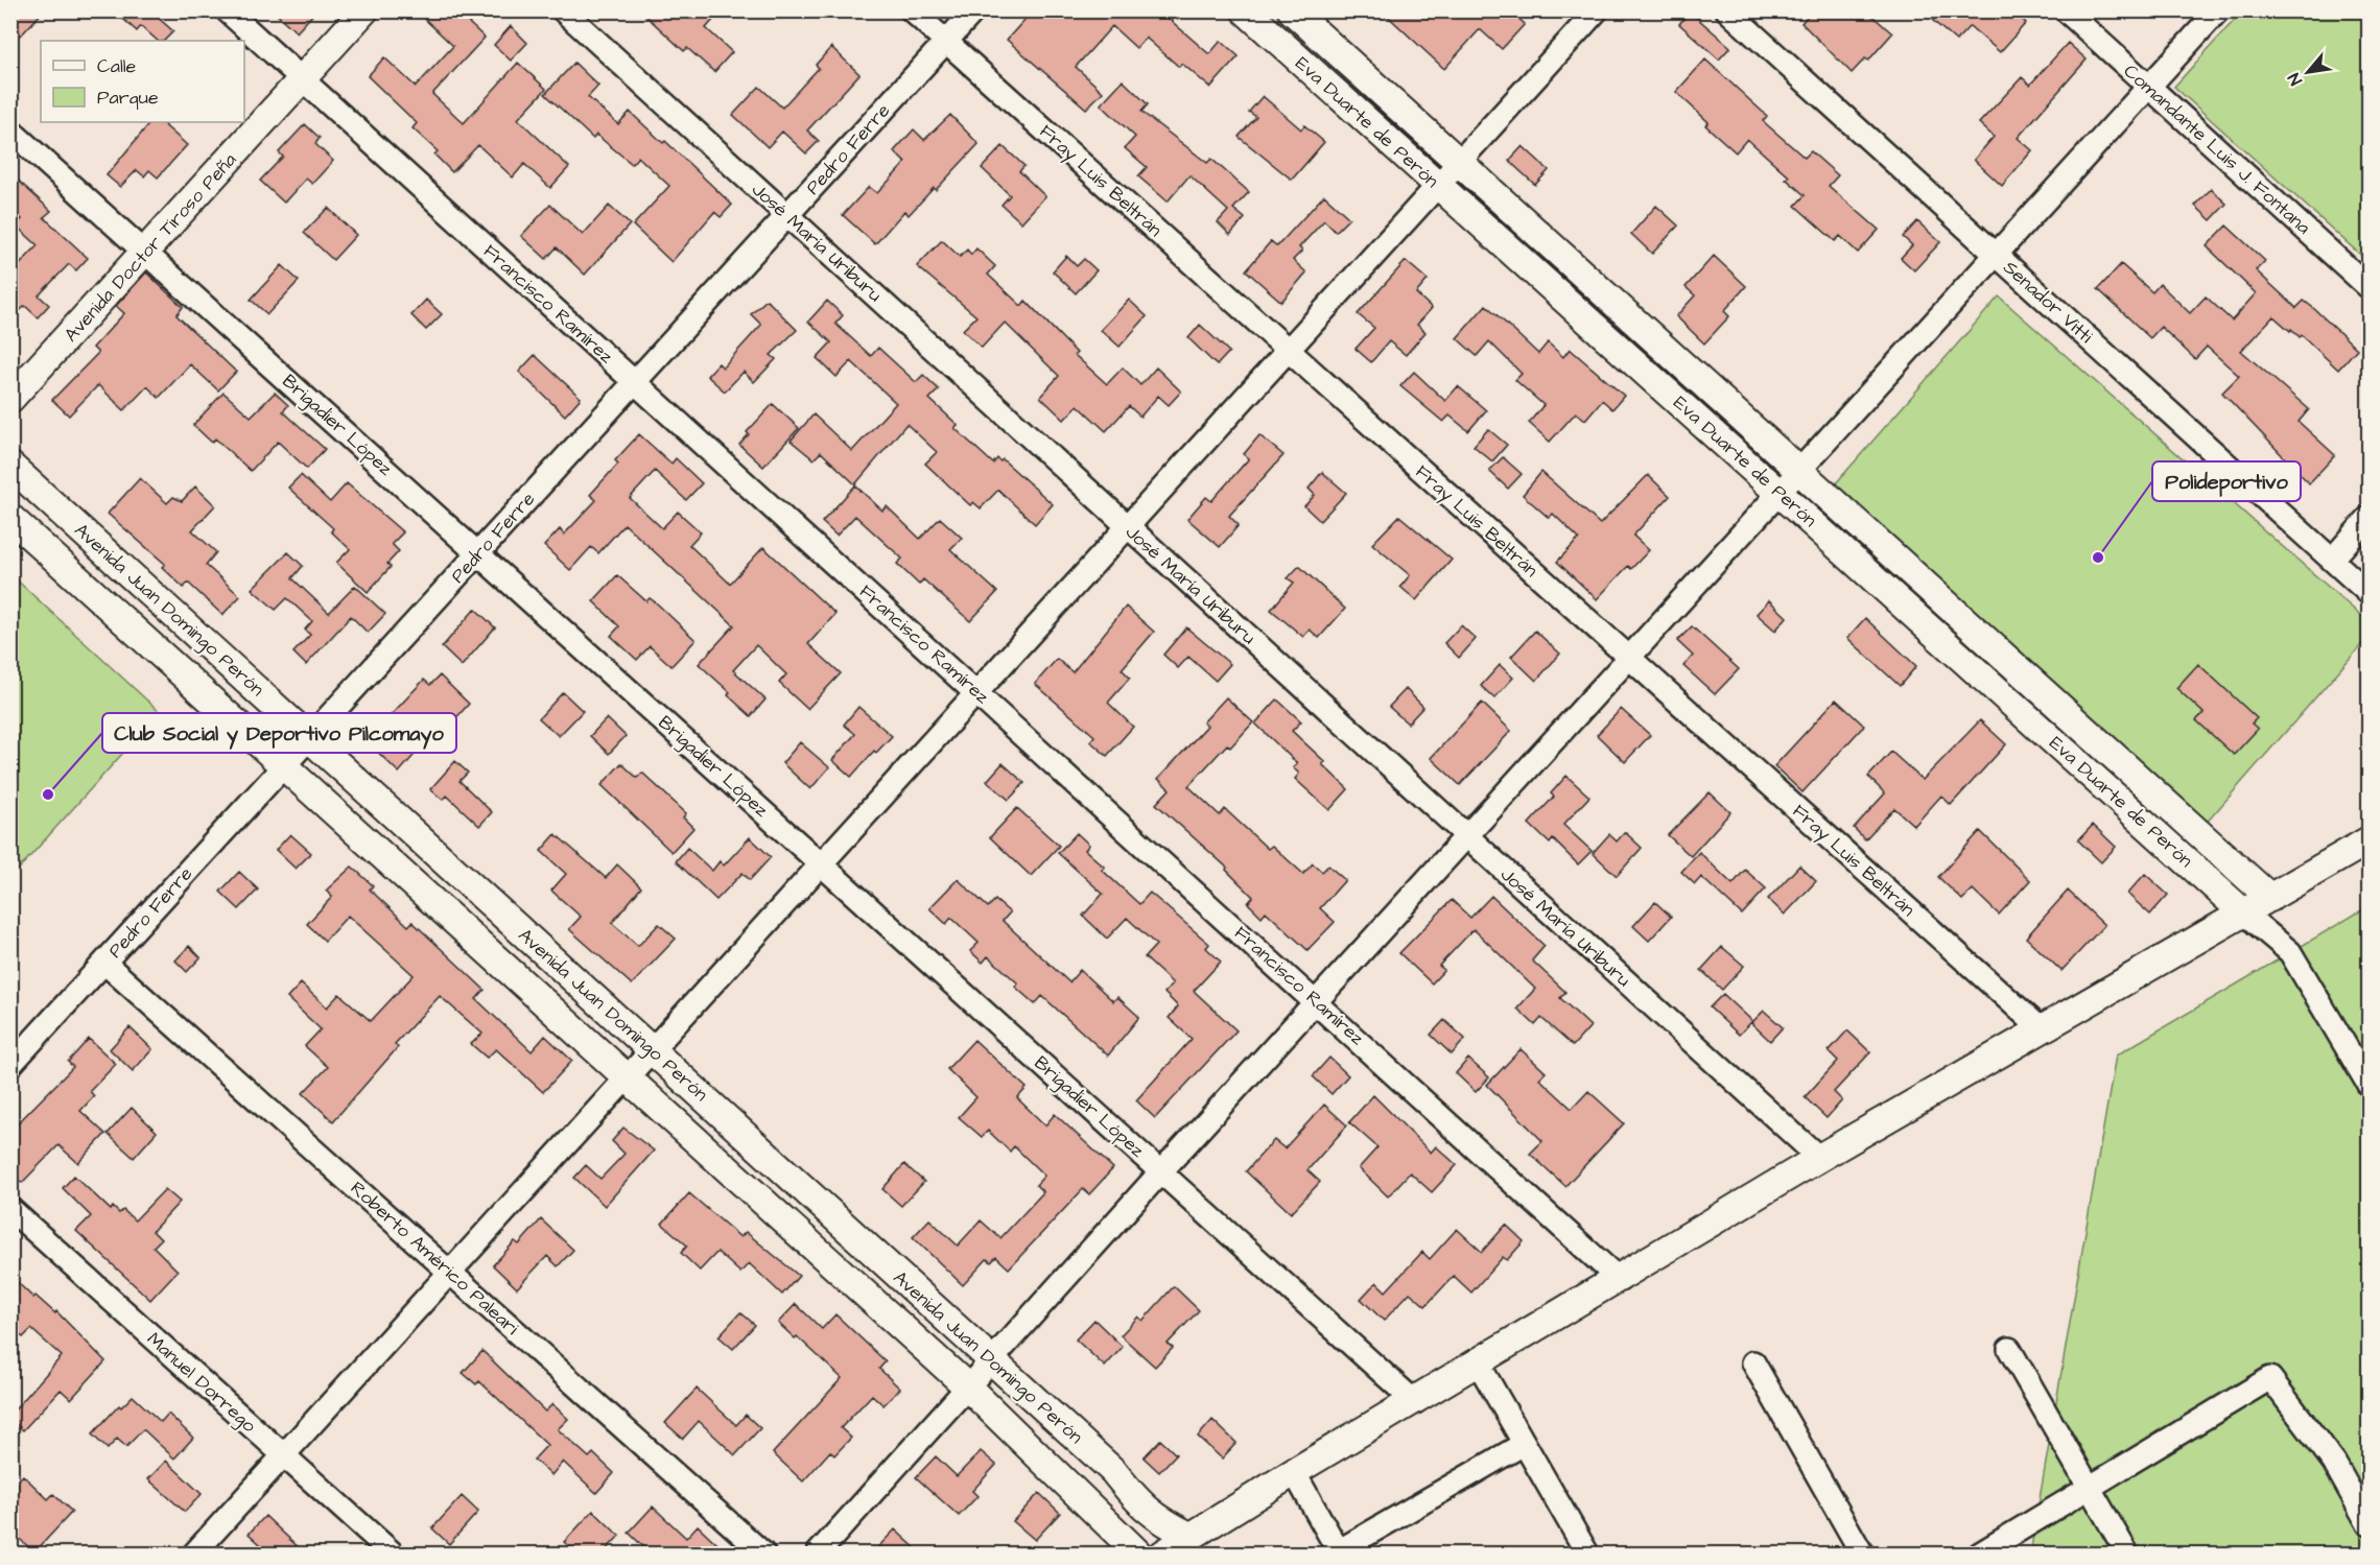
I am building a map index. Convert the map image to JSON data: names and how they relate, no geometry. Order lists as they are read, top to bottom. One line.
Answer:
{"streets":{"street":["Eva Duarte de Perón","Pedro Ferre","Comandante Luis J. Fontana","Fray Luis Beltrán","José María Uriburu","Avenida Doctor Tiroso Peña","Senador Vitti","Francisco Ramírez","Brigadier López","Avenida Juan Domingo Perón","Roberto Américo Paleari","Manuel Dorrego"]},"crossings":[["Pedro Ferre","Fray Luis Beltrán"],["Pedro Ferre","José María Uriburu"],["Pedro Ferre","Francisco Ramírez"],["Pedro Ferre","Brigadier López"],["Pedro Ferre","Avenida Juan Domingo Perón"],["Pedro Ferre","Roberto Américo Paleari"],["Avenida Doctor Tiroso Peña","Francisco Ramírez"],["Avenida Doctor Tiroso Peña","Brigadier López"]],"places":["Polideportivo","Club Social y Deportivo Pilcomayo"],"legend":["Calle","Parque"],"north":"bottom left"}
